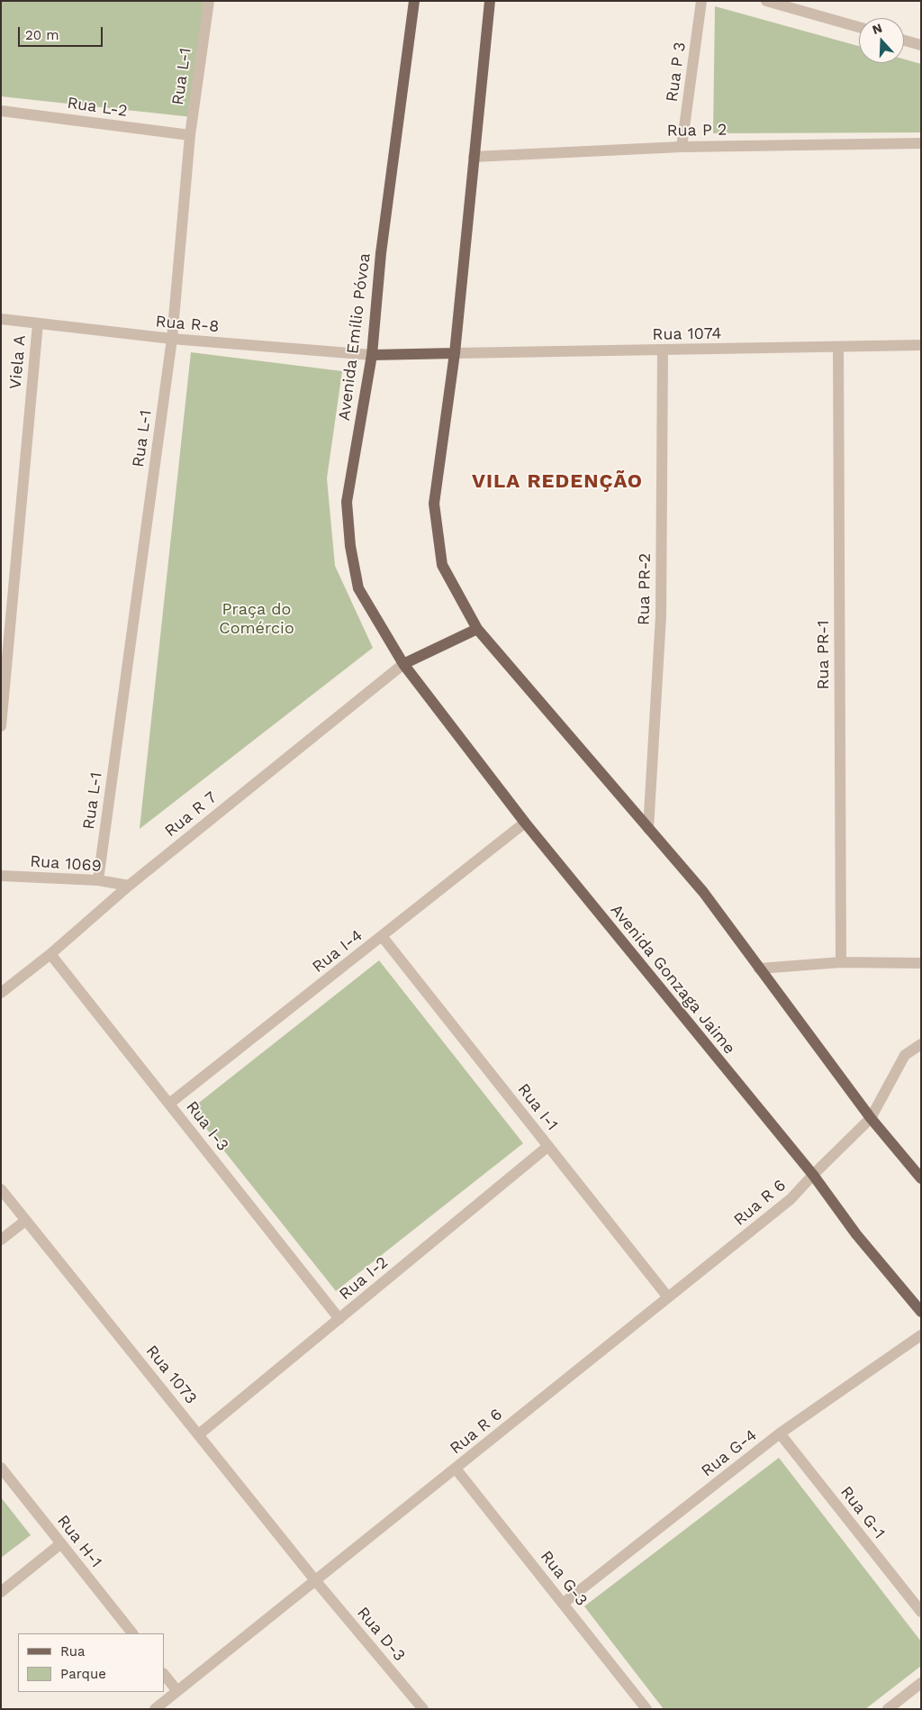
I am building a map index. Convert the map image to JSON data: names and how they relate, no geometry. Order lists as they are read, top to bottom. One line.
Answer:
{"streets":{"main road":["Avenida Emílio Póvoa","Avenida Gonzaga Jaime"],"street":["Rua P 3","Rua L-1","Rua L-2","Rua P 2","Rua R-8","Rua 1074","Viela A","Rua PR-2","Rua PR-1","Rua R 7","Rua 1069","Rua I-4","Rua I-1","Rua I-3","Rua R 6","Rua I-2","Rua 1073","Rua G-4","Rua G-1","Rua H-1","Rua G-3","Rua D-3"]},"crossings":[["Rua P 3","Rua P 2"],["Rua L-1","Rua L-2"],["Rua L-1","Rua R-8"],["Rua L-1","Rua 1069"],["Rua R-8","Avenida Emílio Póvoa"],["Rua R-8","Viela A"],["Rua 1074","Rua PR-2"],["Rua 1074","Rua PR-1"],["Avenida Emílio Póvoa","Rua R 7"],["Avenida Emílio Póvoa","Avenida Gonzaga Jaime"],["Rua R 7","Rua 1069"],["Rua R 7","Avenida Gonzaga Jaime"],["Rua R 7","Rua I-3"],["Rua I-4","Avenida Gonzaga Jaime"],["Rua I-4","Rua I-1"],["Rua I-4","Rua I-3"],["Avenida Gonzaga Jaime","Rua R 6"],["Rua I-1","Rua R 6"],["Rua I-1","Rua I-2"],["Rua I-3","Rua I-2"],["Rua R 6","Rua 1073"],["Rua R 6","Rua G-3"],["Rua R 6","Rua D-3"],["Rua I-2","Rua 1073"],["Rua 1073","Rua D-3"],["Rua G-4","Rua G-1"],["Rua G-4","Rua G-3"]],"districts":["VILA REDENÇÃO"],"parks":["Praça do Comércio"],"legend":["Rua","Parque"],"scale_bar":"20 m","north":"top"}
